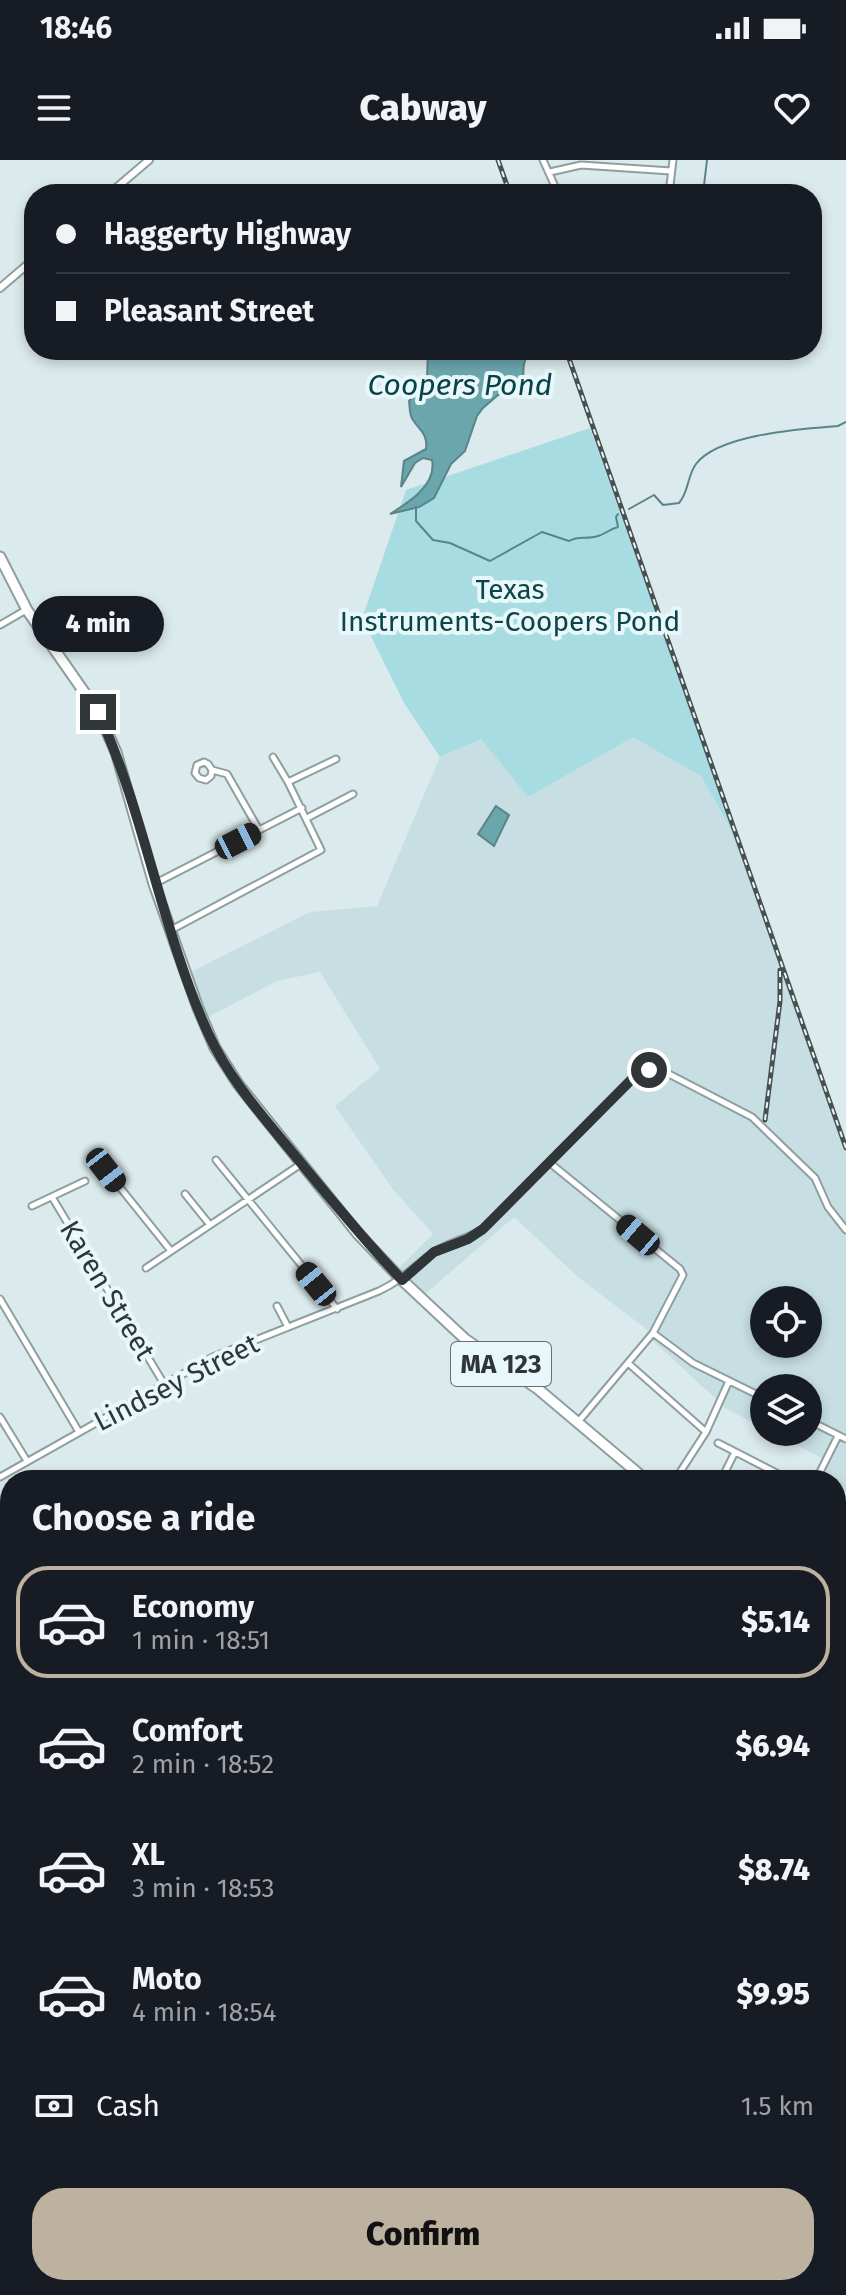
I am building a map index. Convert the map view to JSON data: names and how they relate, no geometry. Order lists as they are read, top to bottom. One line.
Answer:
{"streets":{"highway":["MA 123"],"street":["Karen Street","Lindsey Street"]},"crossings":[["Karen Street","Lindsey Street"],["MA 123","Lindsey Street"]],"water":["Coopers Pond"],"parks":["Texas Instruments-Coopers Pond"],"page":{"status":"18:46","header":"Cabway","banner":["Haggerty Highway","Pleasant Street"],"bubble":"4 min","heading":"Choose a ride","list":[{"name":"Economy","note":"1 min · 18:51","value":"$5.14"},{"name":"Comfort","note":"2 min · 18:52","value":"$6.94"},{"name":"XL","note":"3 min · 18:53","value":"$8.74"},{"name":"Moto","note":"4 min · 18:54","value":"$9.95"}],"pay":["Cash","1.5 km"],"buttons":"Confirm"}}
